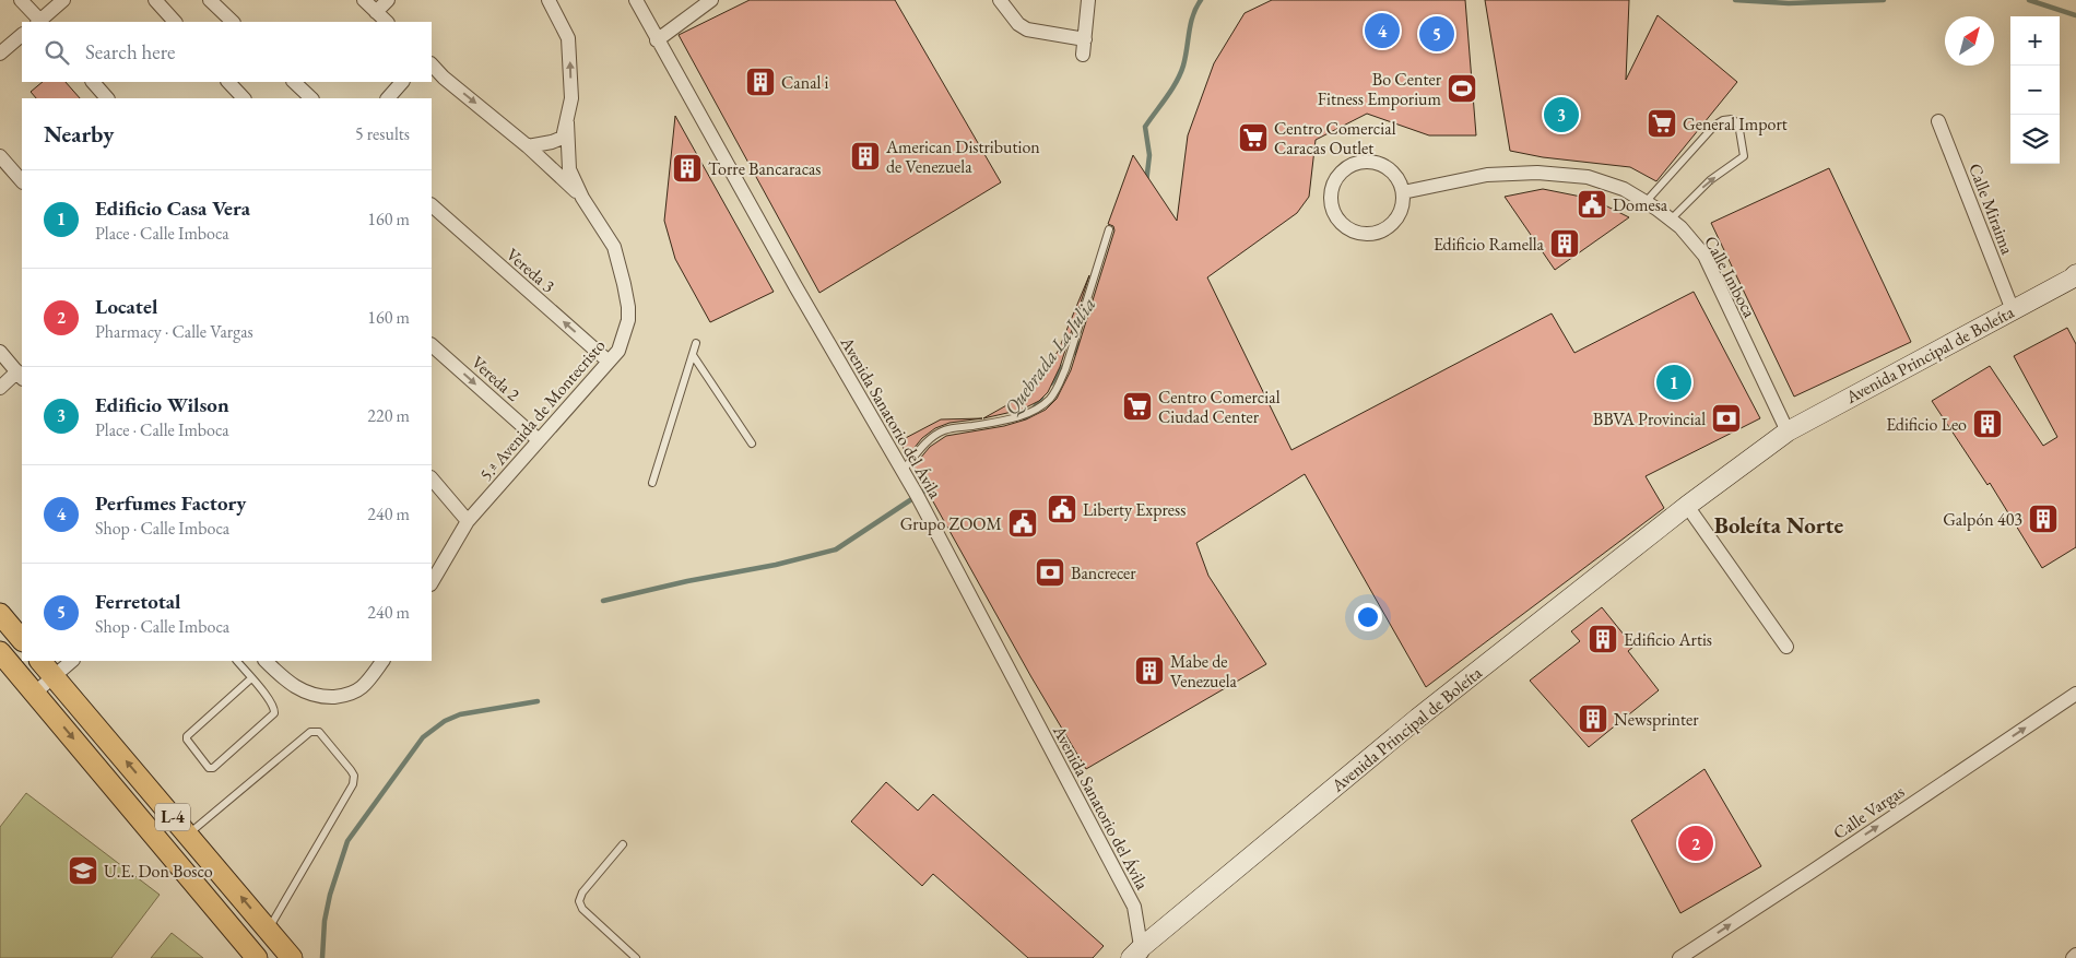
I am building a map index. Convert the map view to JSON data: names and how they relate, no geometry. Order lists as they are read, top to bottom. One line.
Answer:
{"streets":{"main road":["L-4"],"street":["Calle Miraima","Vereda 3","Calle Imboca","Avenida Principal de Boleíta","Vereda 2","5.ª Avenida de Montecristo","Avenida Sanatorio del Ávila","Calle Vargas"]},"crossings":[["Calle Miraima","Avenida Principal de Boleíta"],["Vereda 3","5.ª Avenida de Montecristo"],["Calle Imboca","Avenida Principal de Boleíta"],["Avenida Principal de Boleíta","Avenida Sanatorio del Ávila"],["Vereda 2","5.ª Avenida de Montecristo"]],"one_way":["Calle Vargas"],"districts":["Boleíta Norte"],"water":["Quebrada La Julia"],"places":{"building":["Canal i","American Distribution de Venezuela","Torre Bancaracas","Edificio Ramella","Edificio Leo","Galpón 403","Edificio Artis","Mabe de Venezuela","Newsprinter"],"sports":["Bo Center Fitness Emporium"],"supermarket":["General Import","Centro Comercial Caracas Outlet","Centro Comercial Ciudad Center"],"public building":["Domesa","Liberty Express","Grupo ZOOM"],"bank":["BBVA Provincial","Bancrecer"],"school or university":["U.E. Don Bosco"]},"north":"top right","page":{"pins":["4","5","3","1","2"],"map_buttons":["+","−"],"search":"Search here","heading":["Nearby","5 results"],"list":[{"mark":"1","name":"Edificio Casa Vera","note":"Place · Calle Imboca","value":"160 m"},{"mark":"2","name":"Locatel","note":"Pharmacy · Calle Vargas","value":"160 m"},{"mark":"3","name":"Edificio Wilson","note":"Place · Calle Imboca","value":"220 m"},{"mark":"4","name":"Perfumes Factory","note":"Shop · Calle Imboca","value":"240 m"},{"mark":"5","name":"Ferretotal","note":"Shop · Calle Imboca","value":"240 m"}]}}
